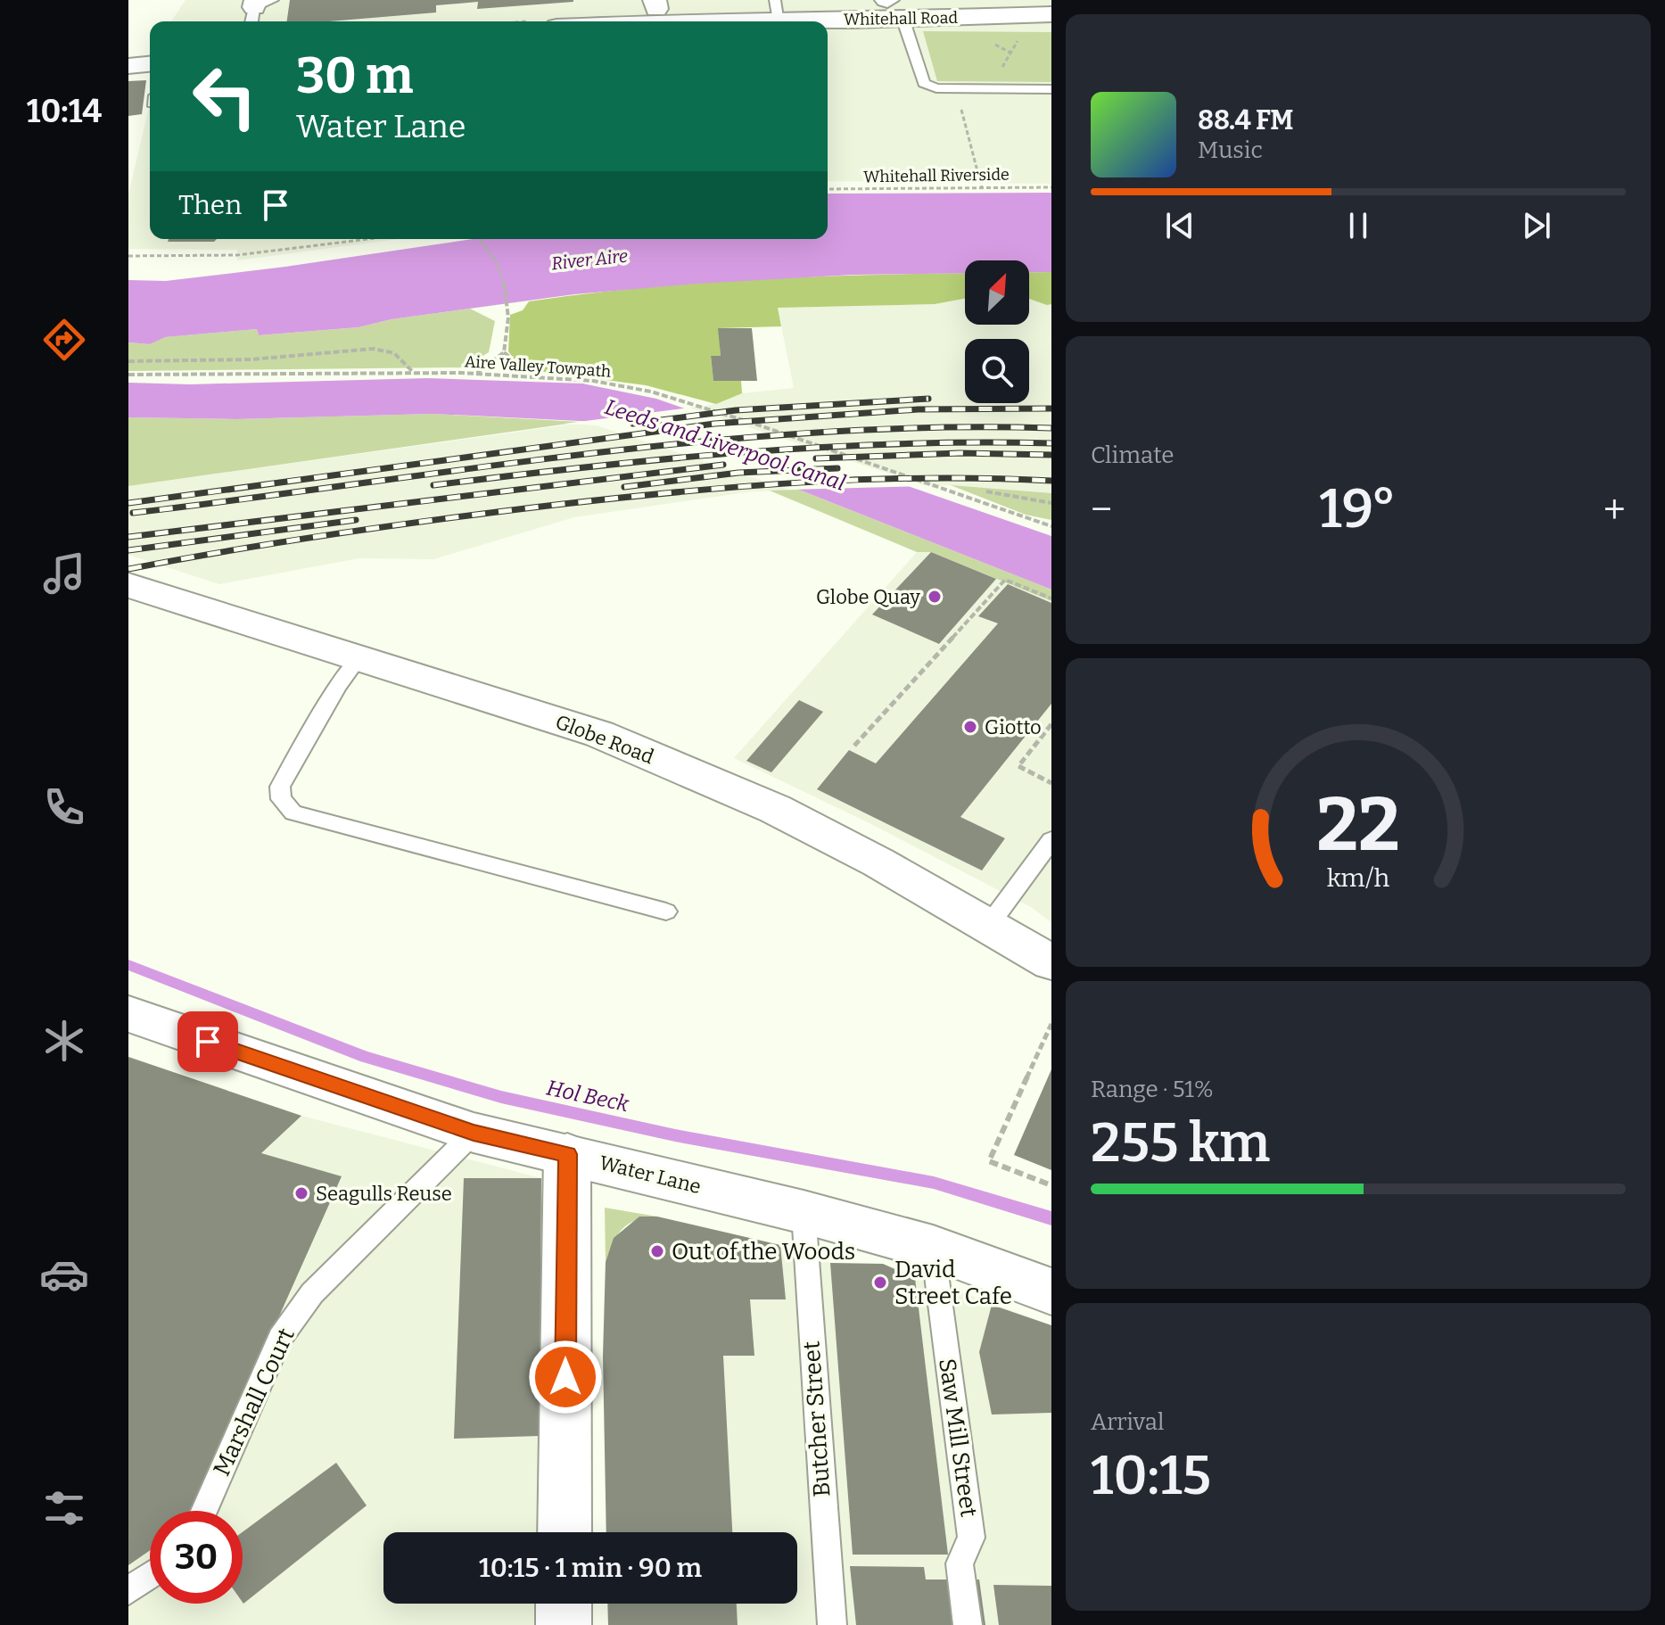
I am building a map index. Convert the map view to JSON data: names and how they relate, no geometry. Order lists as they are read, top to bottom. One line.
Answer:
{"streets":{"street":["Whitehall Road","Globe Road","Water Lane"],"lane":["Marshall Court","Butcher Street","Saw Mill Street"],"path":["Whitehall Riverside","Aire Valley Towpath"]},"crossings":[["Water Lane","Marshall Court"],["Water Lane","Butcher Street"],["Water Lane","Saw Mill Street"]],"water":["River Aire","Leeds and Liverpool Canal","Hol Beck"],"places":["Globe Quay","Giotto","Seagulls Reuse","Out of the Woods","David Street Cafe"],"north":"top right","page":{"tabs":"10:14","turn":["30 m","Water Lane"],"song":["88.4 FM","Music"],"then":"Then","tile":["Climate",["Range · 51%","255 km"],["Arrival","10:15"]],"heat":["−","19°","+"],"limit":"30","trip":"10:15 · 1 min · 90 m","gauge":["22","km/h"]}}
